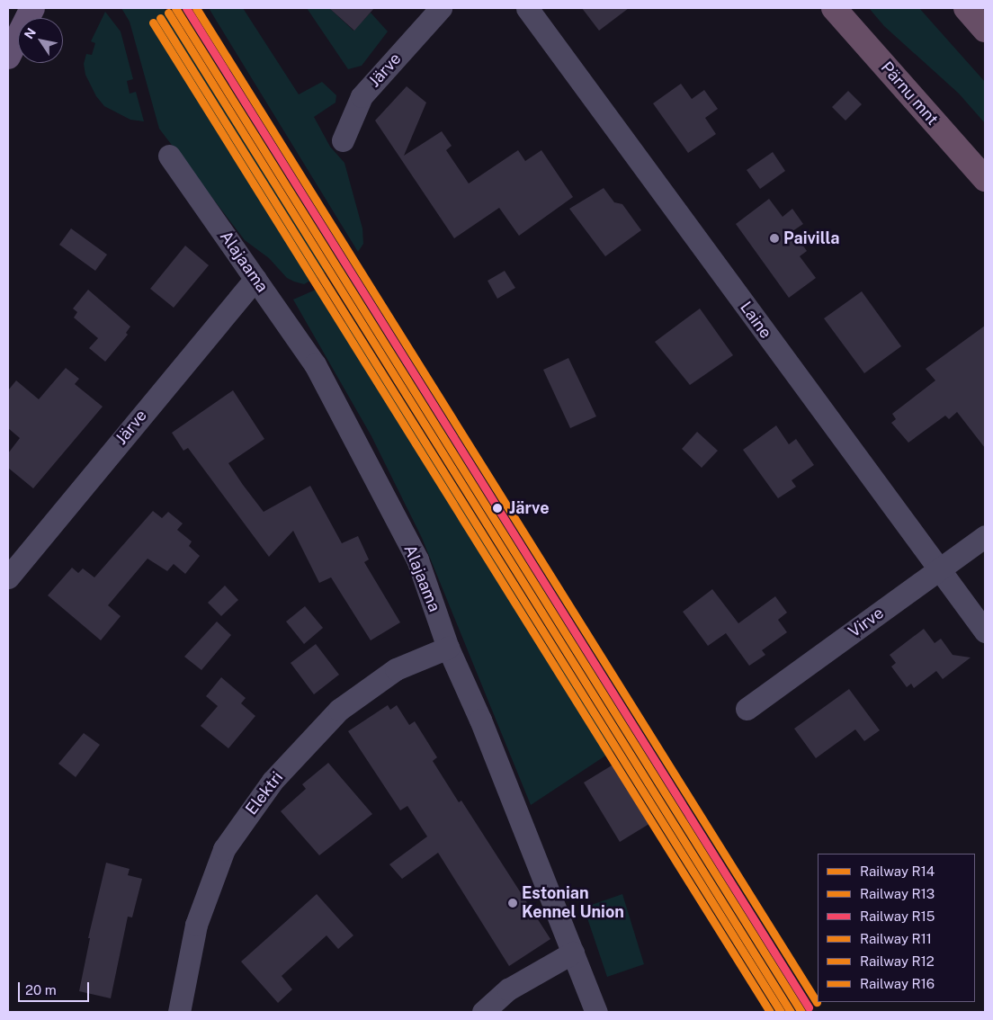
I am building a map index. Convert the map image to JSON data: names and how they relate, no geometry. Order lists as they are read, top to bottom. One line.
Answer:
{"streets":{"highway":["Pärnu mnt"],"street":["Järve","Alajaama","Laine","Virve","Elektri"]},"crossings":[["Järve","Alajaama"],["Alajaama","Elektri"],["Laine","Virve"]],"places":["Paivilla","Järve","Estonian Kennel Union"],"lines":["rail line R14","rail line R15","rail line R12","rail line R13","rail line R11","rail line R16"],"legend":["Railway R14","Railway R13","Railway R15","Railway R11","Railway R12","Railway R16"],"scale_bar":"20 m","north":"top left"}
